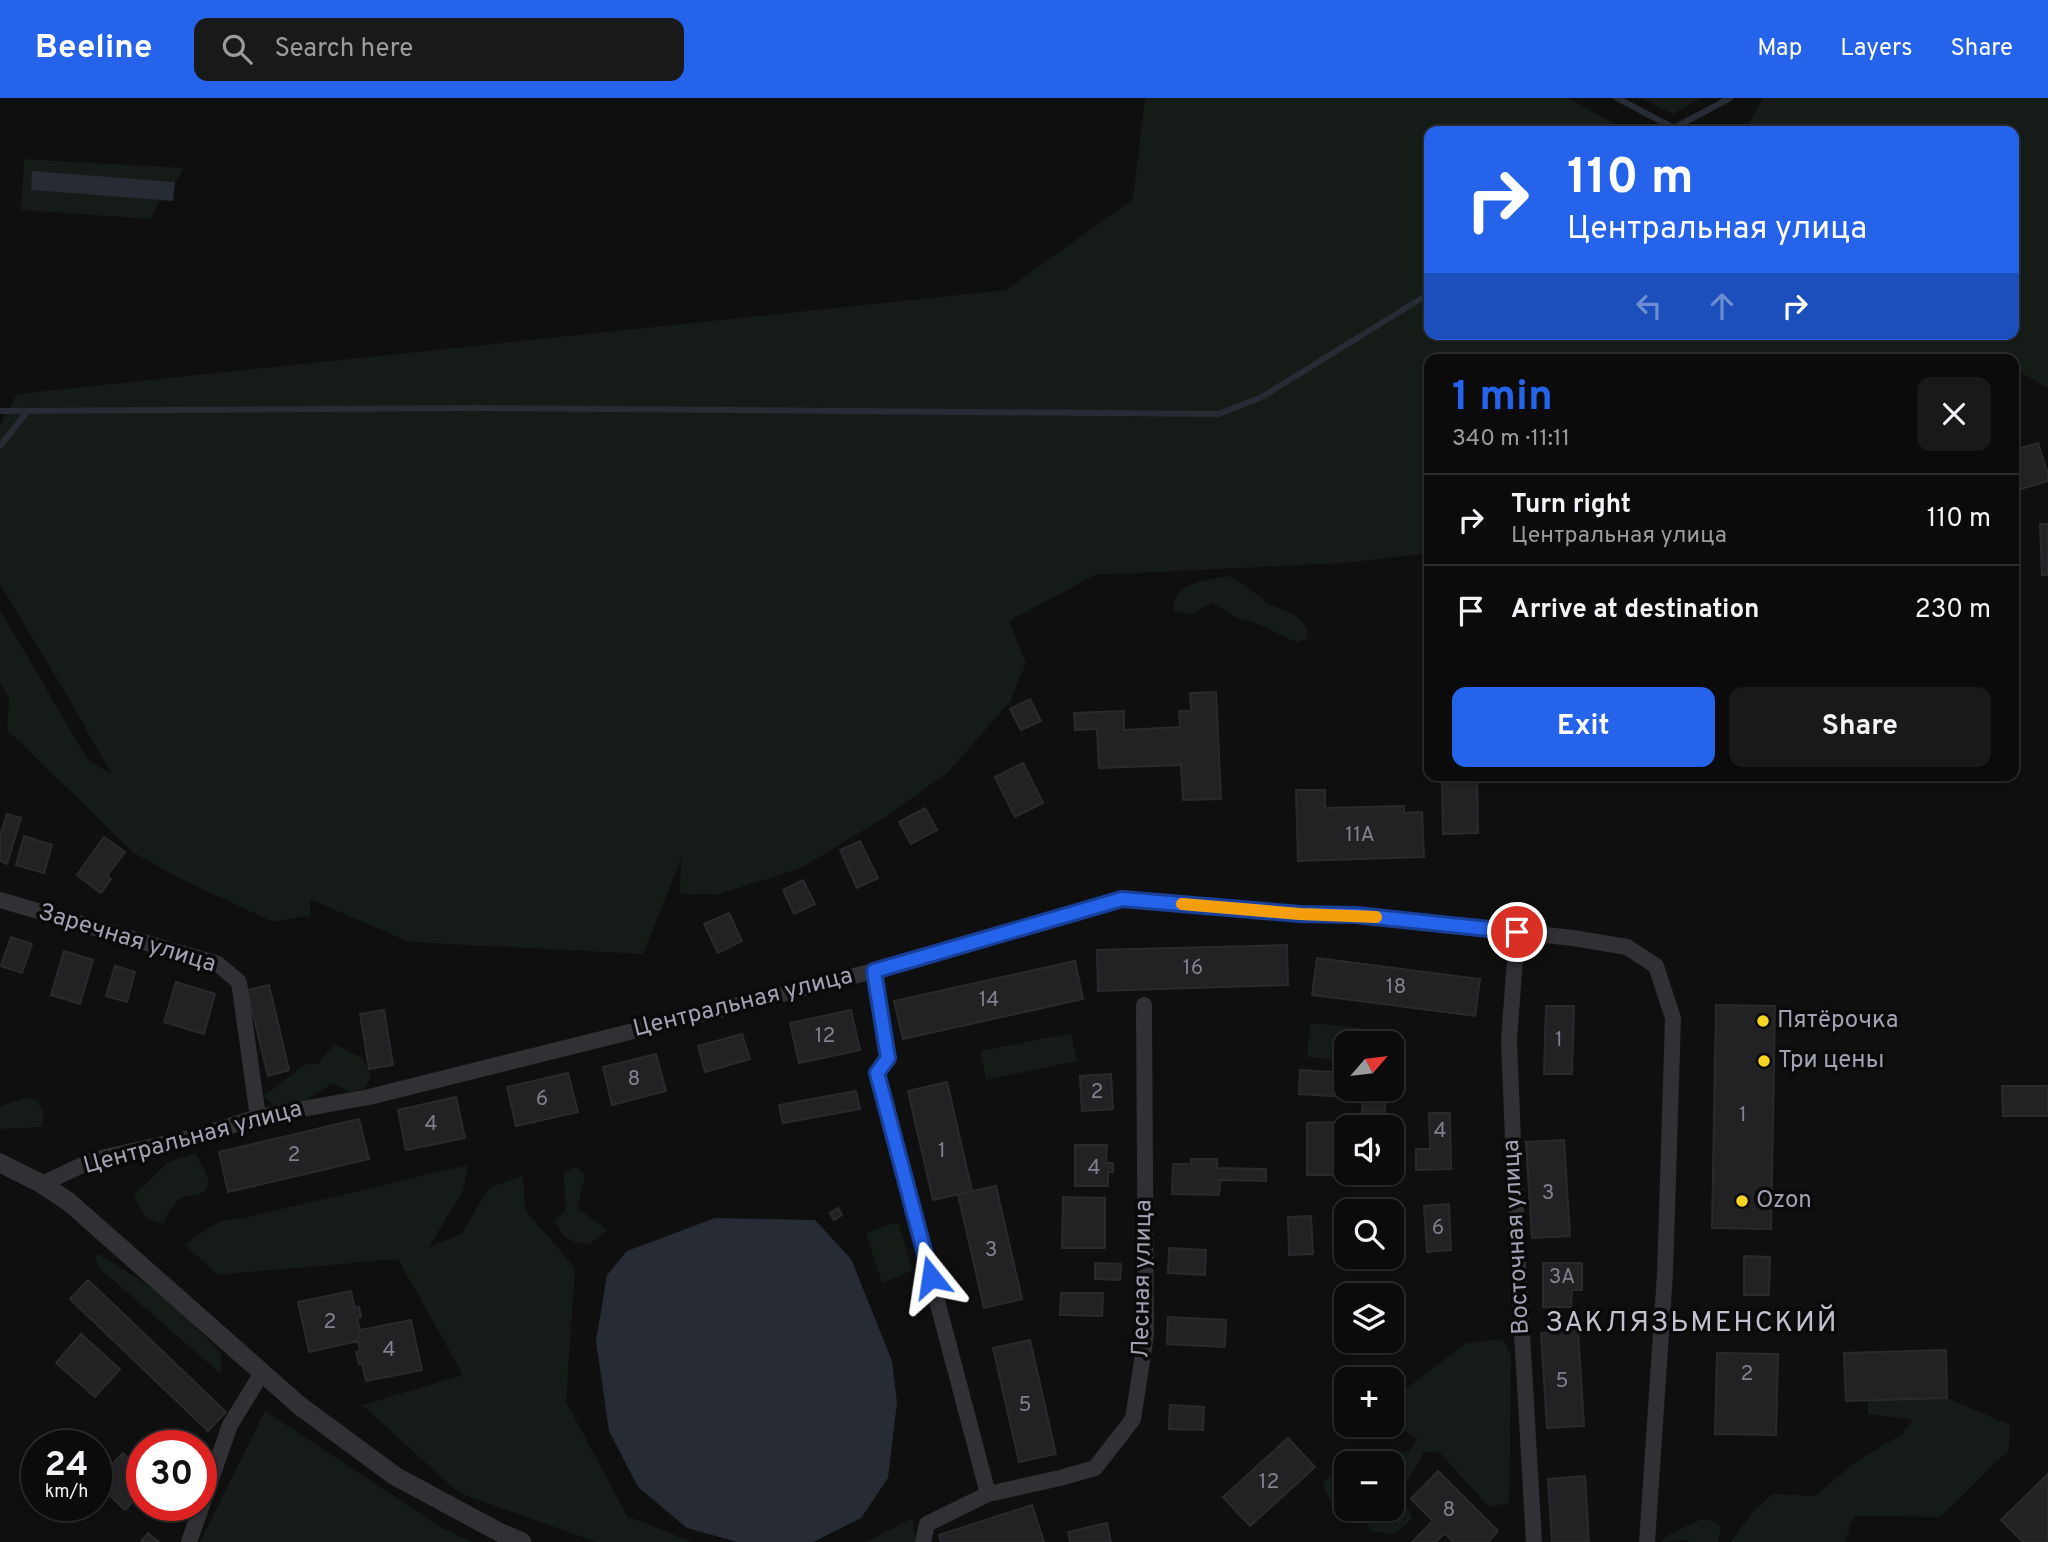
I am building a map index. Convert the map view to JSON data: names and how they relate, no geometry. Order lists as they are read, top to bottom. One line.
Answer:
{"streets":{"street":["Заречная улица","Центральная улица","Восточная улица","Лесная улица"]},"crossings":[["Заречная улица","Центральная улица"],["Центральная улица","Восточная улица"]],"districts":["ЗАКЛЯЗЬМЕНСКИЙ"],"places":["Пятёрочка","Три цены","Ozon"],"house_numbers":["11А","16","18","14","12","1","8","2","6","1","4","4","1","2","4","3","6","3","3А","2","4","2","5","5","12","8"],"north":"top right","page":{"header":"Beeline","search":"Search here","nav":["Map","Layers","Share"],"turn":["110 m","Центральная улица"],"heading":["1 min","340 m · 11:11"],"list":[{"name":"Turn right","note":"Центральная улица","value":"110 m"},{"name":"Arrive at destination","value":"230 m"}],"buttons":["Exit","Share"],"map_buttons":["+","−"],"speed":"24 km/h","limit":"30"}}
